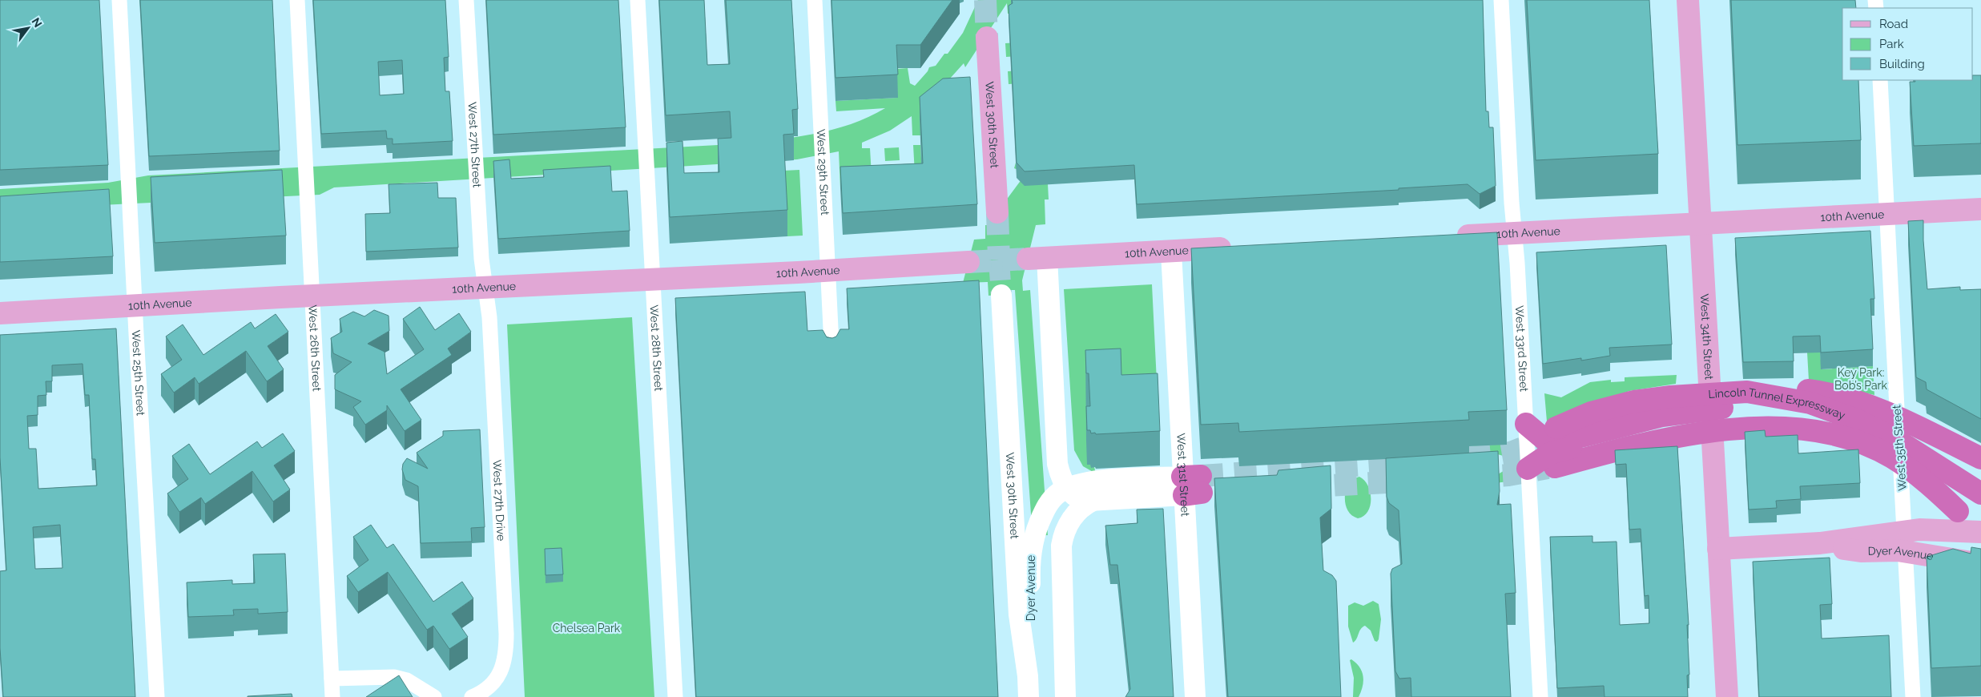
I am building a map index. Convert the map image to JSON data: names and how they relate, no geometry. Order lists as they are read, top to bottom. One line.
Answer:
{"streets":{"highway":["Lincoln Tunnel Expressway"],"main road":["West 30th Street","10th Avenue","West 34th Street","West 31st Street","Dyer Avenue"],"street":["West 27th Street","West 29th Street","West 26th Street","West 28th Street","West 33rd Street","West 25th Street","West 35th Street","West 27th Drive"]},"crossings":[["West 30th Street","Dyer Avenue"],["West 27th Street","10th Avenue"],["West 27th Street","West 27th Drive"],["West 29th Street","10th Avenue"],["10th Avenue","West 34th Street"],["10th Avenue","West 26th Street"],["10th Avenue","West 28th Street"],["10th Avenue","West 33rd Street"],["10th Avenue","West 25th Street"],["10th Avenue","West 35th Street"],["10th Avenue","West 31st Street"],["10th Avenue","West 27th Drive"],["West 34th Street","Dyer Avenue"],["West 35th Street","Dyer Avenue"],["West 31st Street","Dyer Avenue"]],"parks":["Key Park: Bob’s Park","Chelsea Park"],"legend":["Road","Park","Building"],"north":"top right"}
